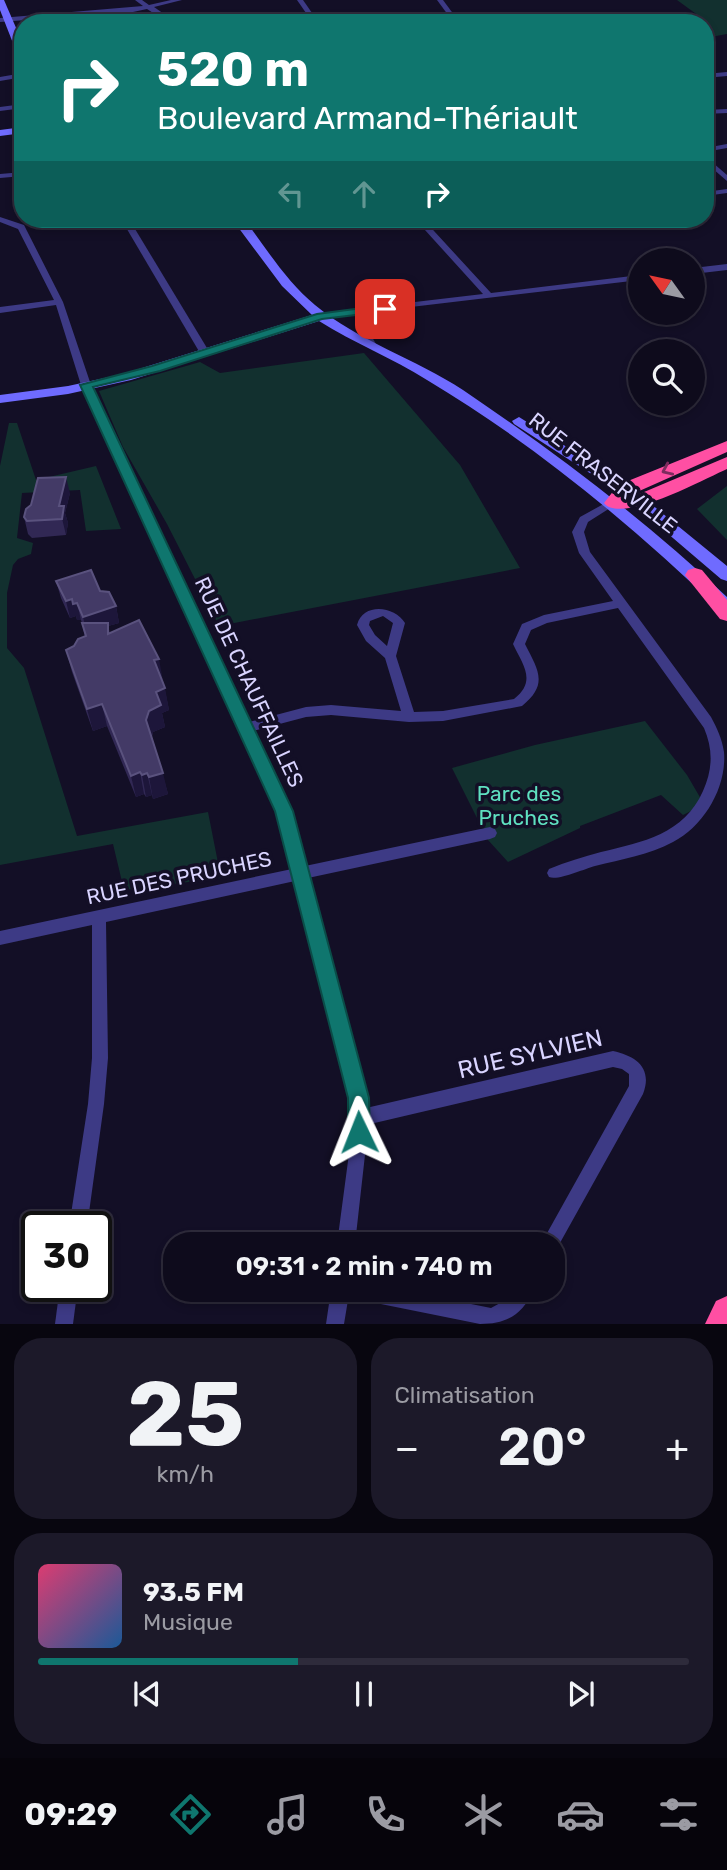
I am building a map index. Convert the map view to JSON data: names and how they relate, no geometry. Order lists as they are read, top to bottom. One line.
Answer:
{"streets":{"main road":["RUE FRASERVILLE"],"street":["RUE DE CHAUFFAILLES","RUE DES PRUCHES","RUE SYLVIEN"]},"crossings":[["RUE DE CHAUFFAILLES","RUE DES PRUCHES"],["RUE DE CHAUFFAILLES","RUE SYLVIEN"]],"parks":["Parc des Pruches"],"north":"top left","page":{"turn":["520 m","Boulevard Armand-Thériault"],"limit":"30","trip":"09:31 · 2 min · 740 m","tile":[["25","km/h"],"Climatisation"],"heat":["−","20°","+"],"song":["93.5 FM","Musique"],"tabs":"09:29"}}
